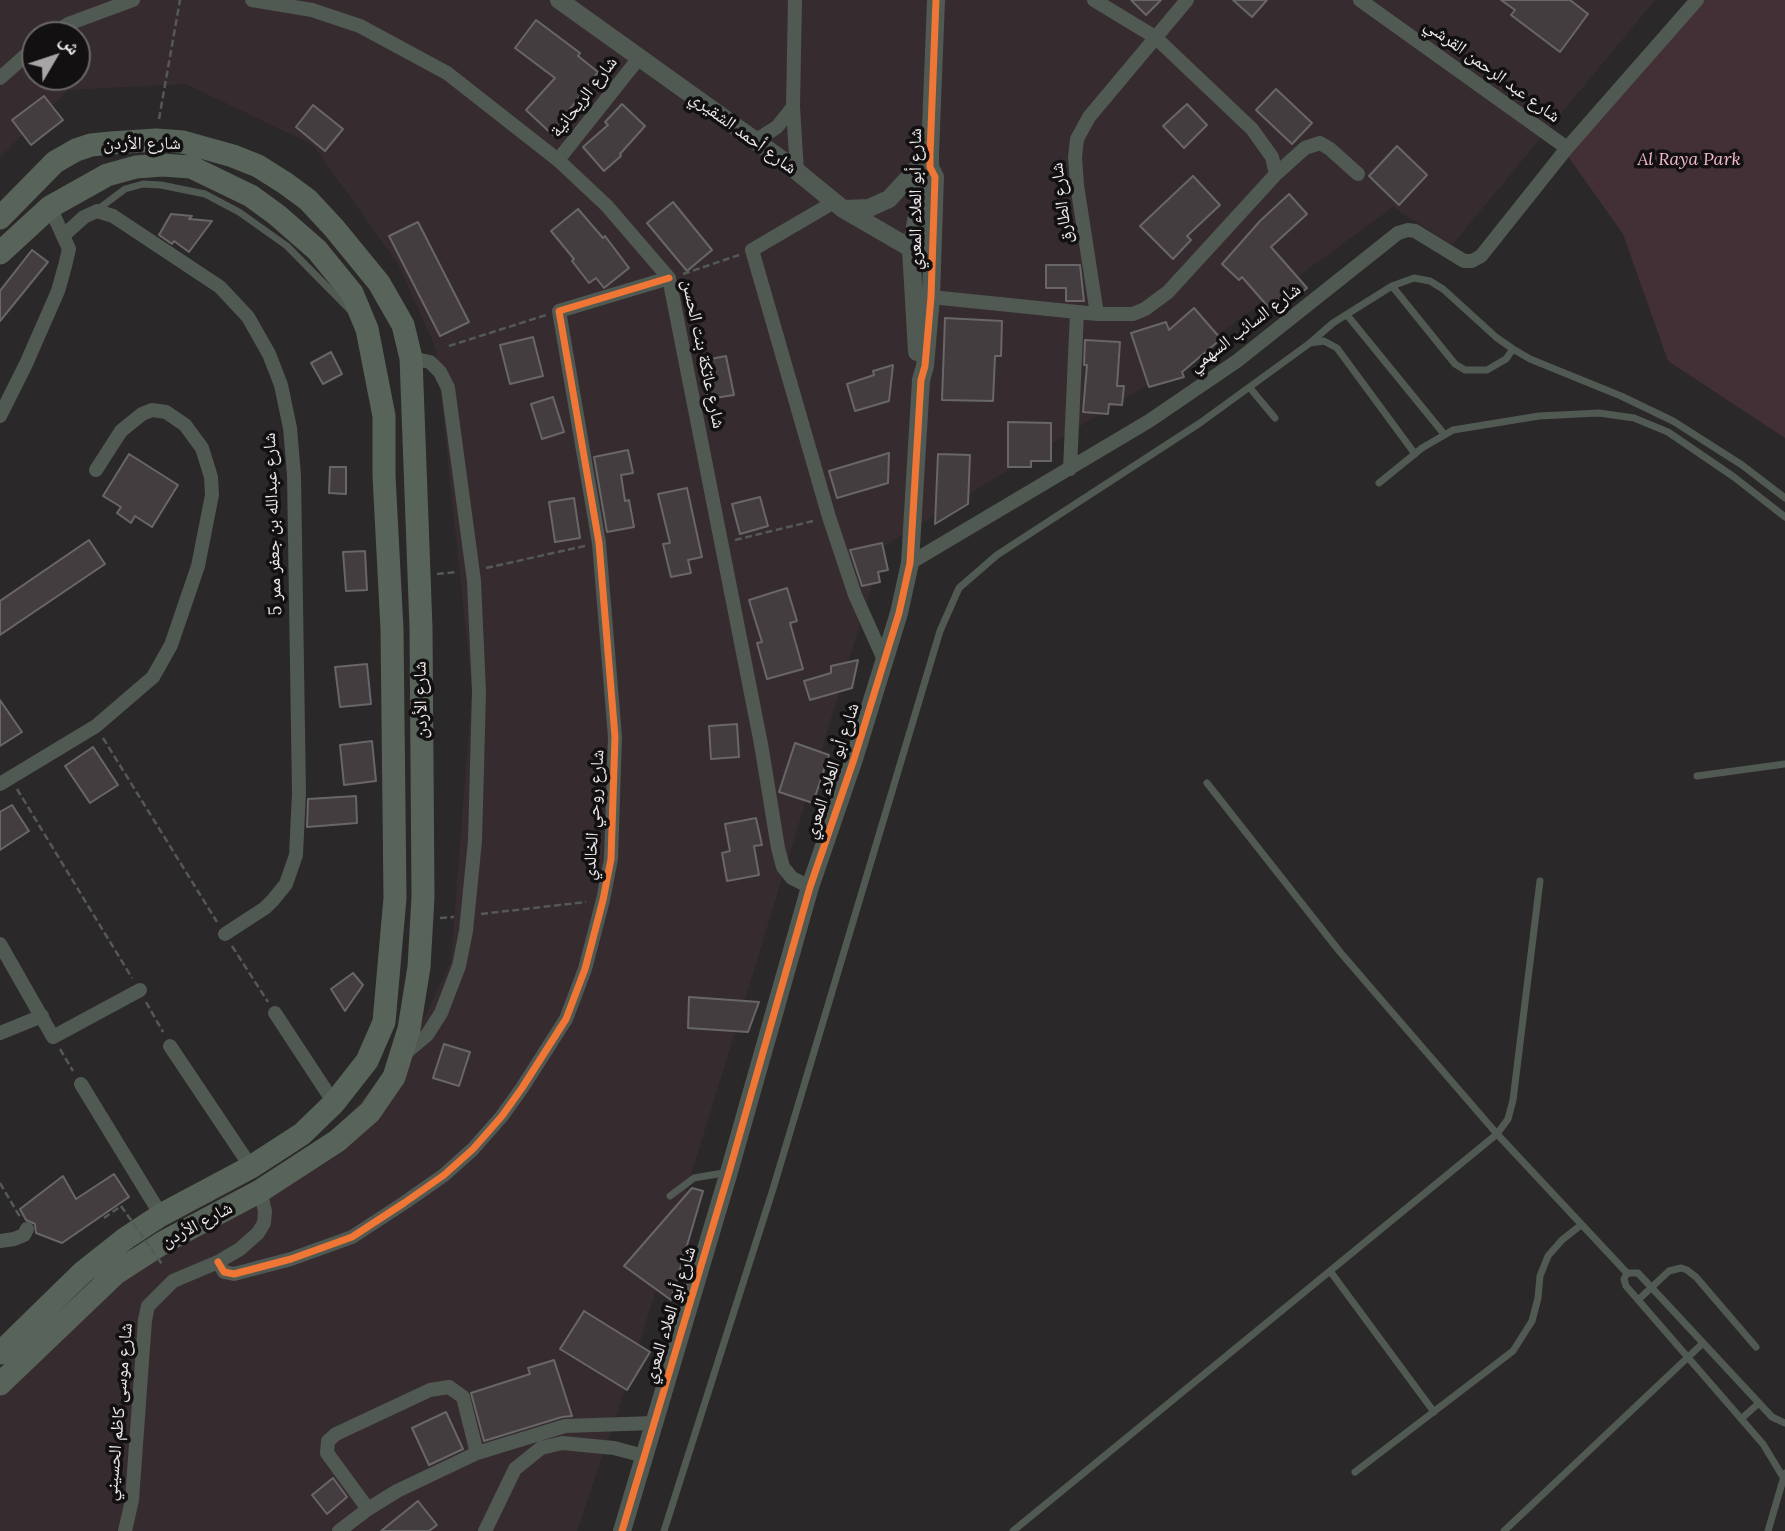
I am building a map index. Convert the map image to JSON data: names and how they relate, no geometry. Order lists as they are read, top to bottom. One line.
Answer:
{"streets":{"highway":["شارع الأردن"],"street":["شارع عبد الرحمن القرشي","شارع الريحانية","شارع أحمد الشقيري","شارع أبو العلاء المعري","شارع الطارق","شارع السائب السهمي","شارع عاتكة بنت الحسن","شارع عبدالله بن جعفر ممر 5","شارع روحي الخالدي","شارع موسى كاظم الحسيني"]},"crossings":[["شارع عبد الرحمن القرشي","شارع السائب السهمي"],["شارع الريحانية","شارع أحمد الشقيري"],["شارع الريحانية","شارع عاتكة بنت الحسن"],["شارع أحمد الشقيري","شارع أبو العلاء المعري"],["شارع الأردن","شارع موسى كاظم الحسيني"],["شارع أبو العلاء المعري","شارع السائب السهمي"],["شارع أبو العلاء المعري","شارع عاتكة بنت الحسن"],["شارع روحي الخالدي","شارع موسى كاظم الحسيني"]],"parks":["Al Raya Park"],"north":"top right"}
